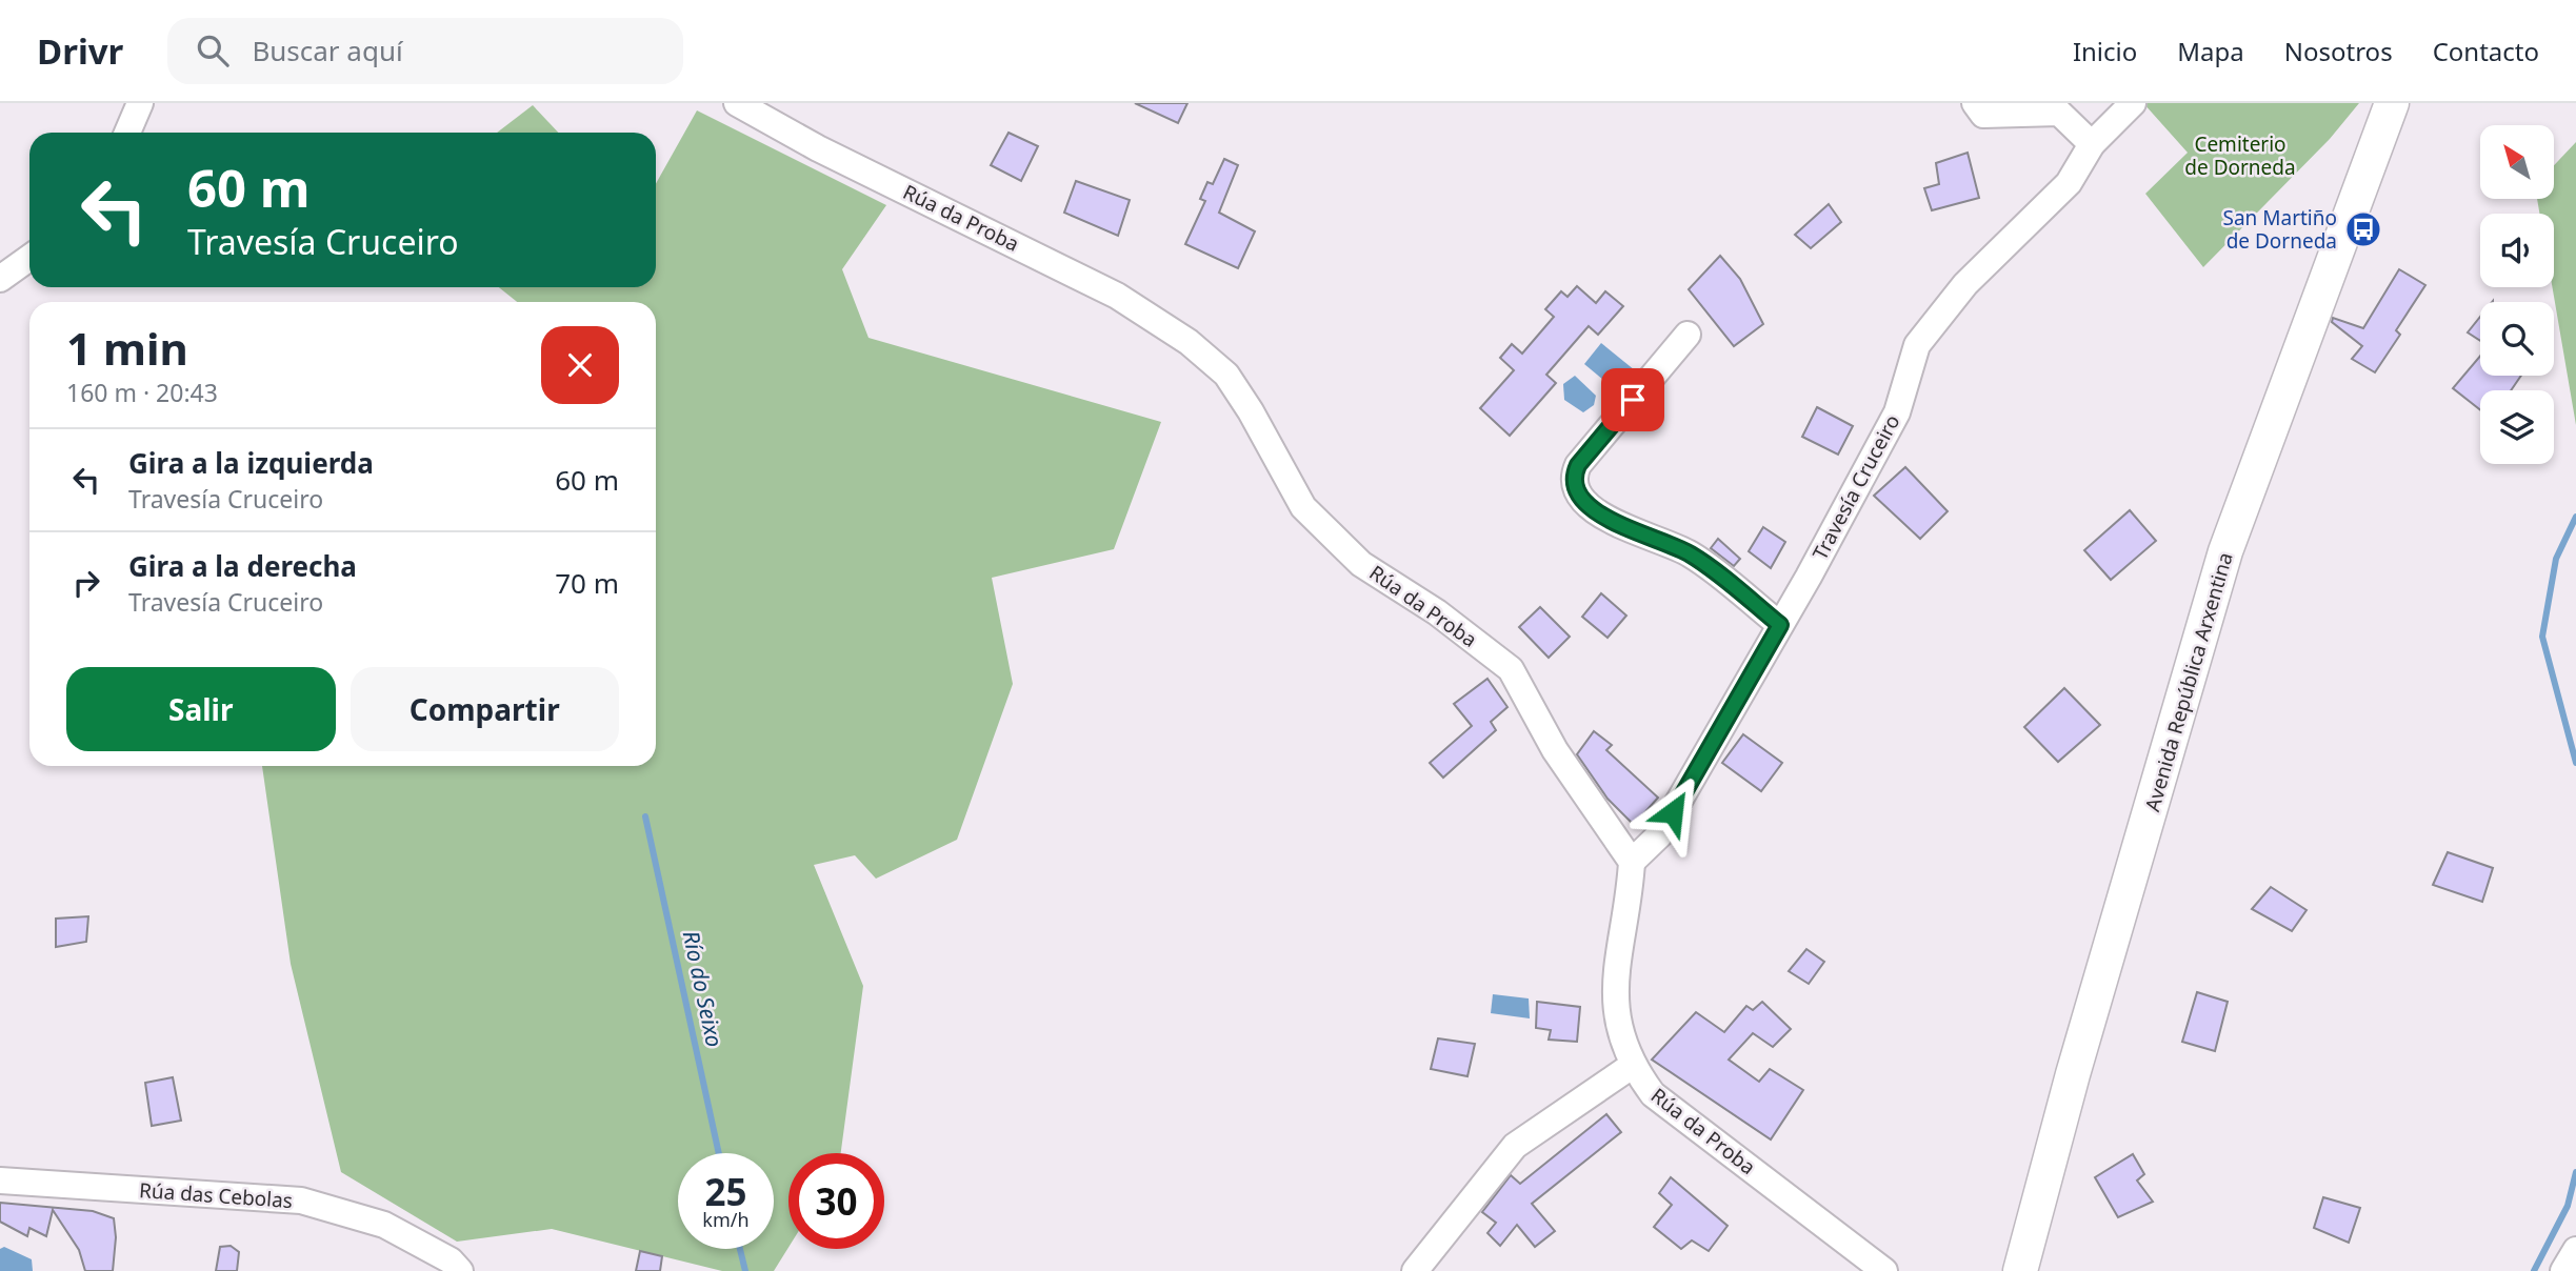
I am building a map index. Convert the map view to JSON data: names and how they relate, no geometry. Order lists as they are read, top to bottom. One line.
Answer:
{"streets":{"main road":["Avenida República Arxentina"],"street":["Rúa da Proba","Travesía Cruceiro","Rúa das Cebolas"]},"crossings":[["Rúa da Proba","Travesía Cruceiro"]],"water":["Río do Seixo"],"parks":["Cemiterio de Dorneda"],"places":{"bus stop":["San Martiño de Dorneda"]},"north":"top left","page":{"header":"Drivr","search":"Buscar aquí","nav":["Inicio","Mapa","Nosotros","Contacto"],"turn":["60 m","Travesía Cruceiro"],"heading":["1 min","160 m · 20:43"],"list":[{"name":"Gira a la izquierda","note":"Travesía Cruceiro","value":"60 m"},{"name":"Gira a la derecha","note":"Travesía Cruceiro","value":"70 m"}],"buttons":["Salir","Compartir"],"speed":"25 km/h","limit":"30"}}
